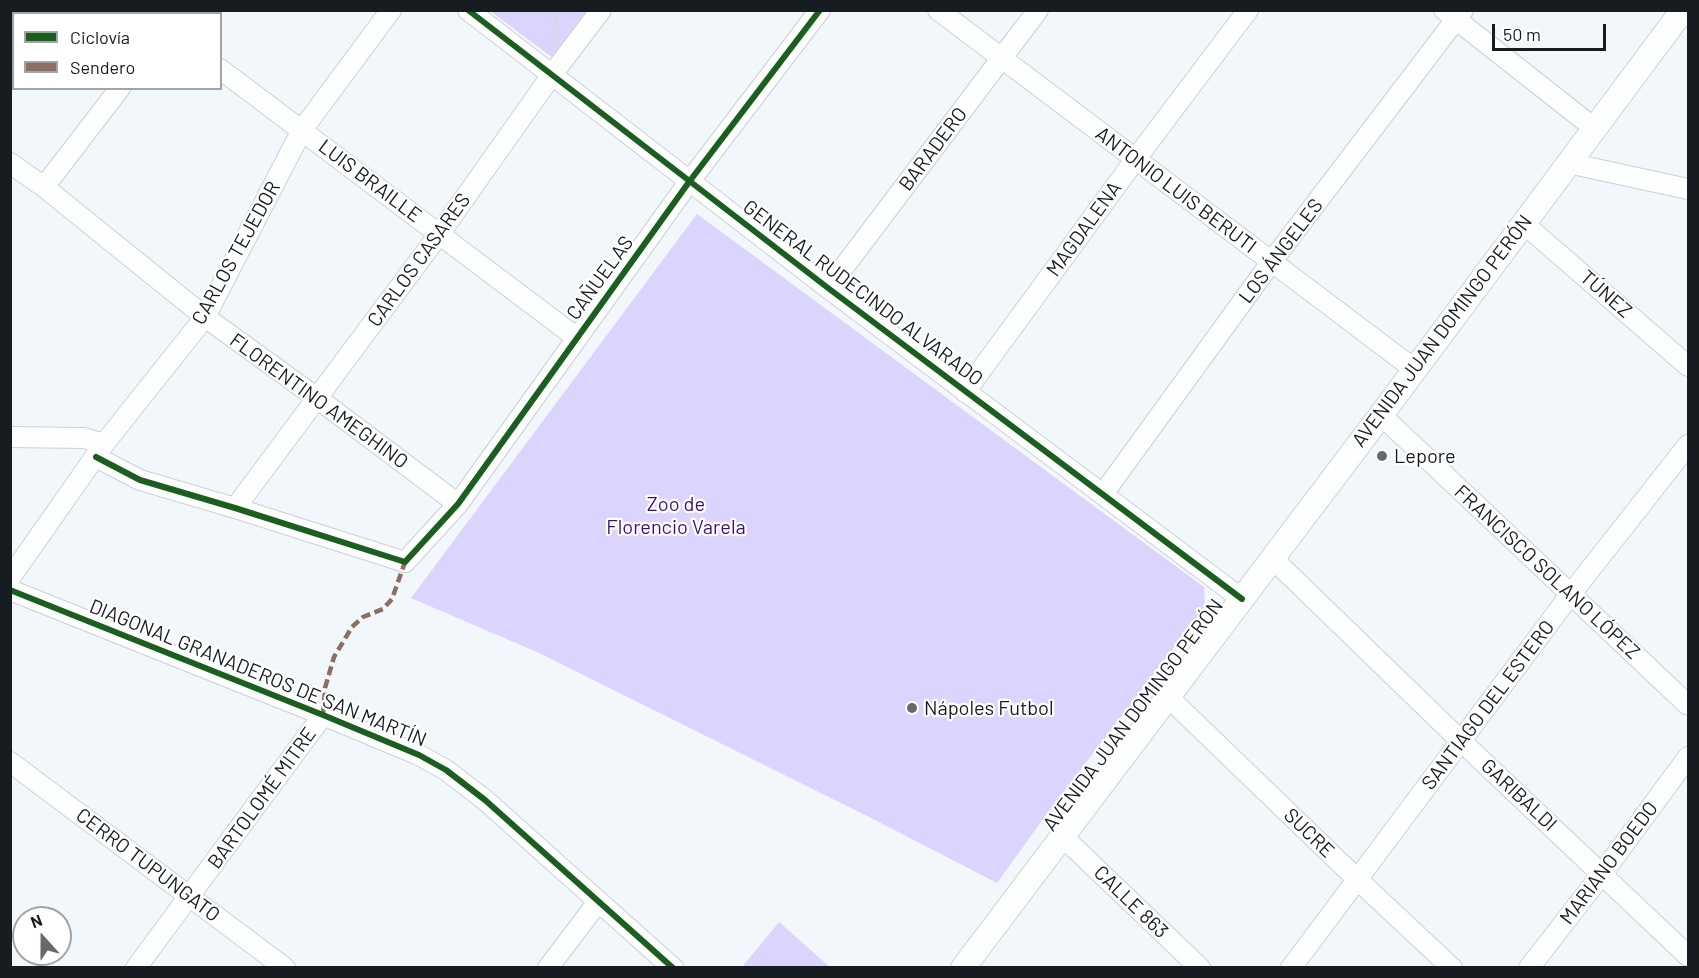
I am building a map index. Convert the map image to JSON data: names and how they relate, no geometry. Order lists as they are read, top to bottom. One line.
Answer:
{"streets":{"main road":["AVENIDA JUAN DOMINGO PERÓN"],"street":["BARADERO","LUIS BRAILLE","ANTONIO LUIS BERUTI","MAGDALENA","LOS ÁNGELES","CARLOS TEJEDOR","CARLOS CASARES","CAÑUELAS","GENERAL RUDECINDO ALVARADO","TÚNEZ","FLORENTINO AMEGHINO","FRANCISCO SOLANO LÓPEZ","DIAGONAL GRANADEROS DE SAN MARTÍN","SANTIAGO DEL ESTERO","GARIBALDI","BARTOLOMÉ MITRE","SUCRE","MARIANO BOEDO","CERRO TUPUNGATO","CALLE 863"]},"crossings":[["BARADERO","ANTONIO LUIS BERUTI"],["BARADERO","GENERAL RUDECINDO ALVARADO"],["LUIS BRAILLE","CARLOS TEJEDOR"],["LUIS BRAILLE","CARLOS CASARES"],["LUIS BRAILLE","CAÑUELAS"],["ANTONIO LUIS BERUTI","MAGDALENA"],["ANTONIO LUIS BERUTI","LOS ÁNGELES"],["ANTONIO LUIS BERUTI","AVENIDA JUAN DOMINGO PERÓN"],["MAGDALENA","GENERAL RUDECINDO ALVARADO"],["LOS ÁNGELES","GENERAL RUDECINDO ALVARADO"],["CARLOS TEJEDOR","FLORENTINO AMEGHINO"],["CARLOS CASARES","CAÑUELAS"],["CARLOS CASARES","GENERAL RUDECINDO ALVARADO"],["CARLOS CASARES","FLORENTINO AMEGHINO"],["CAÑUELAS","GENERAL RUDECINDO ALVARADO"],["CAÑUELAS","FLORENTINO AMEGHINO"],["GENERAL RUDECINDO ALVARADO","AVENIDA JUAN DOMINGO PERÓN"],["TÚNEZ","AVENIDA JUAN DOMINGO PERÓN"],["AVENIDA JUAN DOMINGO PERÓN","FRANCISCO SOLANO LÓPEZ"],["AVENIDA JUAN DOMINGO PERÓN","GARIBALDI"],["AVENIDA JUAN DOMINGO PERÓN","SUCRE"],["AVENIDA JUAN DOMINGO PERÓN","CALLE 863"],["FRANCISCO SOLANO LÓPEZ","SANTIAGO DEL ESTERO"],["DIAGONAL GRANADEROS DE SAN MARTÍN","BARTOLOMÉ MITRE"],["SANTIAGO DEL ESTERO","GARIBALDI"],["SANTIAGO DEL ESTERO","SUCRE"],["GARIBALDI","MARIANO BOEDO"],["BARTOLOMÉ MITRE","CERRO TUPUNGATO"]],"parks":["Zoo de Florencio Varela"],"places":["Lepore","Nápoles Futbol"],"legend":["Ciclovía","Sendero"],"scale_bar":"50 m","north":"top"}
